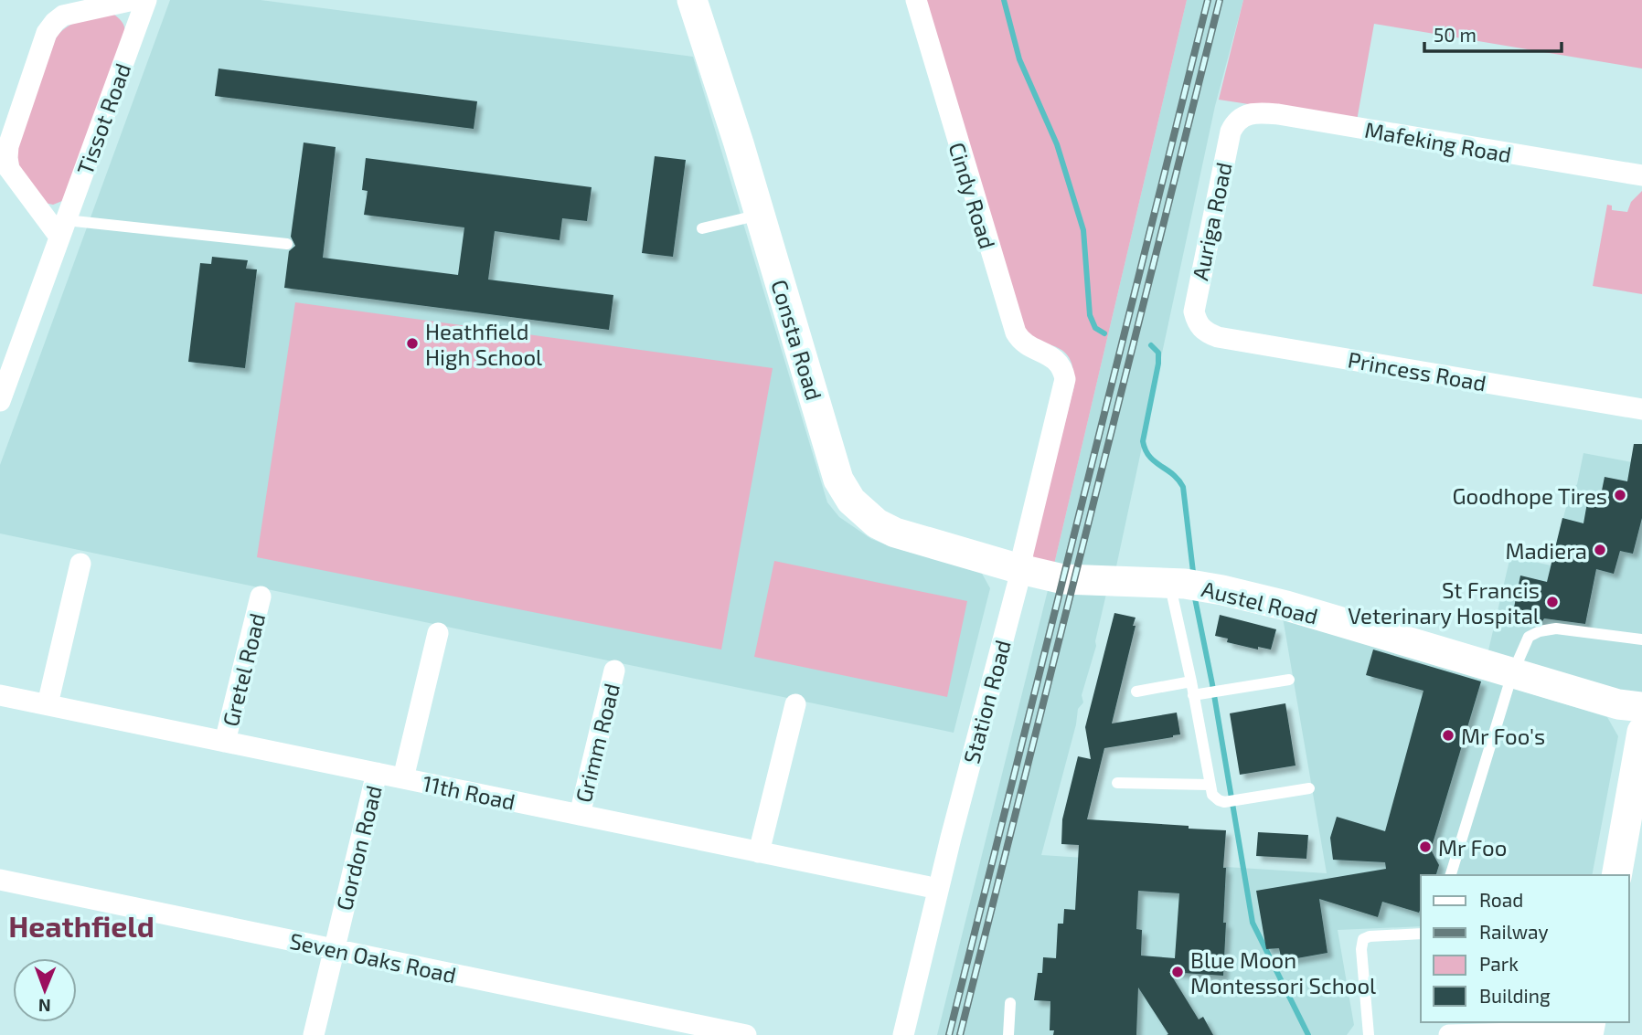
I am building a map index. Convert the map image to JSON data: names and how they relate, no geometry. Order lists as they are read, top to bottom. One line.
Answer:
{"streets":{"street":["Tissot Road","Mafeking Road","Cindy Road","Auriga Road","Consta Road","Princess Road","Austel Road","Gretel Road","Station Road","Grimm Road","11th Road","Gordon Road","Seven Oaks Road"]},"crossings":[["Mafeking Road","Auriga Road"],["Cindy Road","Station Road"],["Auriga Road","Princess Road"],["Consta Road","Austel Road"],["Consta Road","Station Road"],["Austel Road","Station Road"],["Gretel Road","11th Road"],["Station Road","11th Road"],["Grimm Road","11th Road"],["11th Road","Gordon Road"],["Gordon Road","Seven Oaks Road"]],"districts":["Heathfield"],"places":["Heathfield High School","Goodhope Tires","Madiera","St Francis Veterinary Hospital","Mr Foo's","Mr Foo","Blue Moon Montessori School"],"legend":["Road","Railway","Park","Building"],"scale_bar":"50 m","north":"bottom"}
